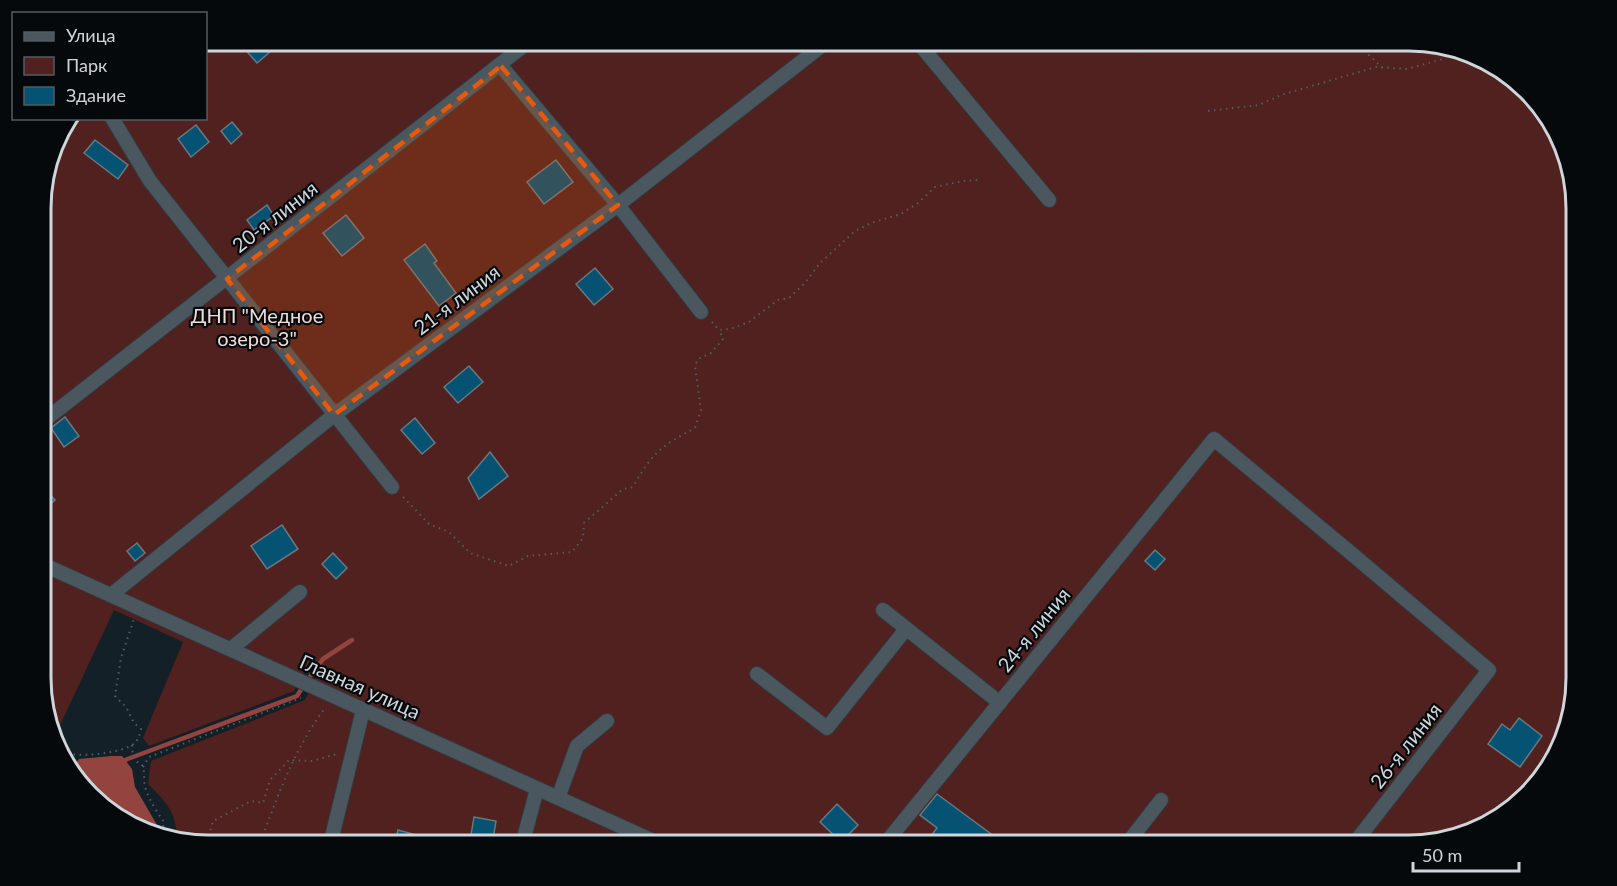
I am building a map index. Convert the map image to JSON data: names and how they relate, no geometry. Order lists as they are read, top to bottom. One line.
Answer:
{"streets":{"street":["20-я линия","21-я линия","24-я линия","Главная улица","26-я линия"]},"crossings":[["21-я линия","Главная улица"],["24-я линия","26-я линия"]],"parks":["ДНП \"Медное озеро-3\""],"legend":["Улица","Парк","Здание"],"scale_bar":"50 m"}
